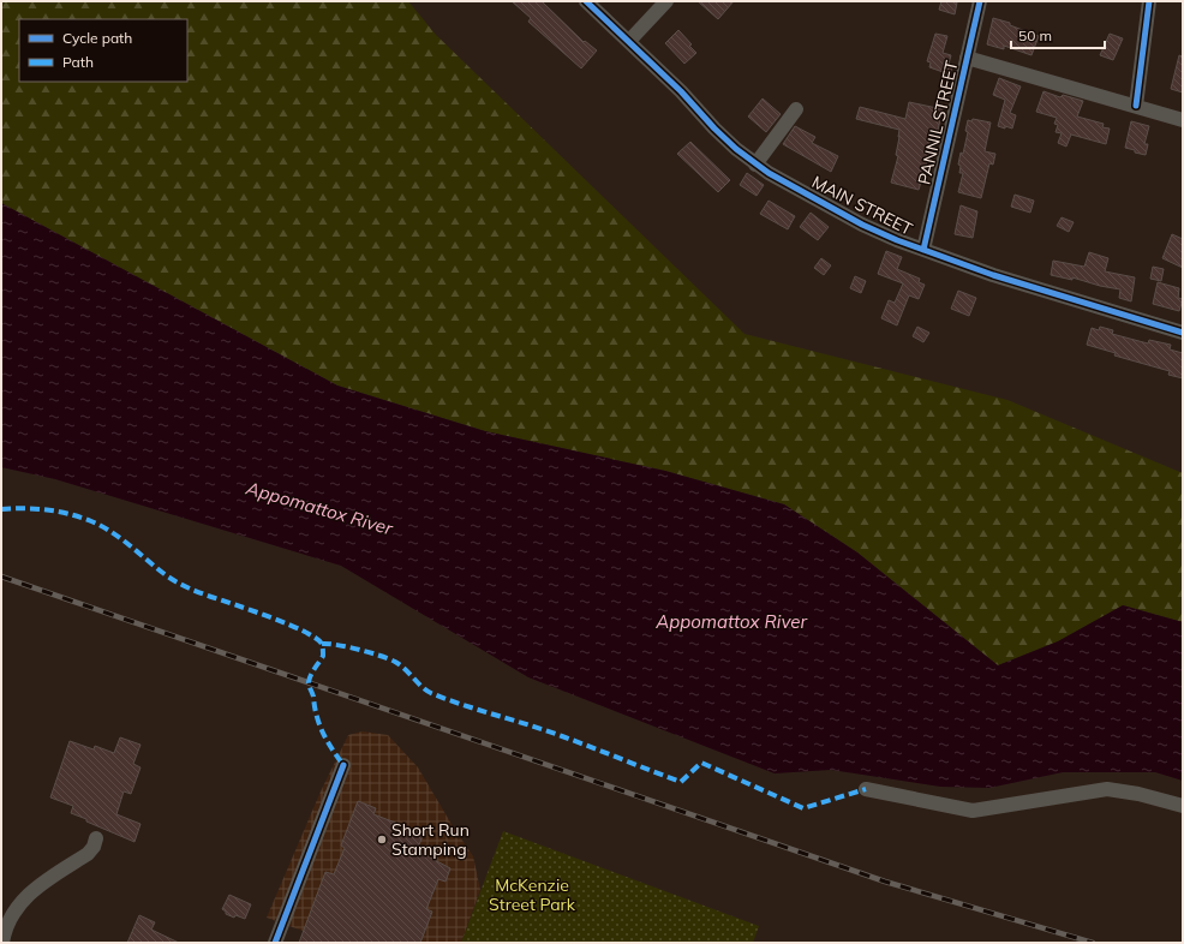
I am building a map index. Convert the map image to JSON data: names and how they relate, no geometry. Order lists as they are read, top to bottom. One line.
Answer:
{"streets":{"street":["PANNIL STREET","MAIN STREET"]},"crossings":[["PANNIL STREET","MAIN STREET"]],"water":["Appomattox River"],"parks":["McKenzie Street Park"],"places":["Short Run Stamping"],"legend":["Cycle path","Path"],"scale_bar":"50 m"}
